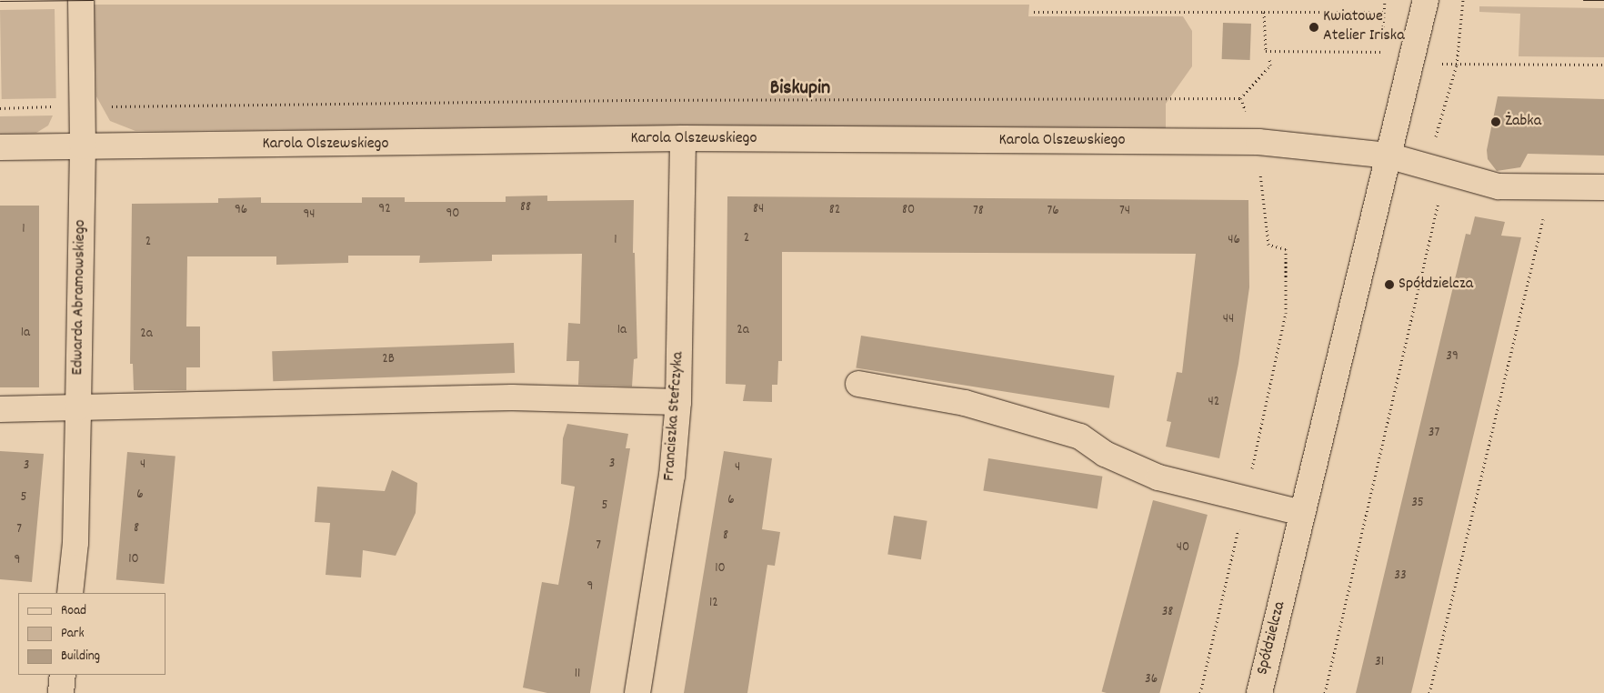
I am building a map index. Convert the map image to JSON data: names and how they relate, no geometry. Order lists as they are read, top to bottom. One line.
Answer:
{"streets":{"street":["Karola Olszewskiego","Edwarda Abramowskiego","Franciszka Stefczyka","Spółdzielcza"]},"crossings":[["Karola Olszewskiego","Edwarda Abramowskiego"],["Karola Olszewskiego","Franciszka Stefczyka"],["Karola Olszewskiego","Spółdzielcza"]],"districts":["Biskupin"],"places":["Kwiatowe Atelier Iriska","Żabka","Spółdzielcza"],"house_numbers":["88","92","84","96","82","80","78","76","74","90","94","1","2","1","46","2","44","1a","2a","1a","2a","39","2B","42","37","3","4","3","4","6","5","6","35","5","8","7","8","7","40","10","9","10","33","9","12","38","31","11","36"],"legend":["Road","Park","Building"]}
